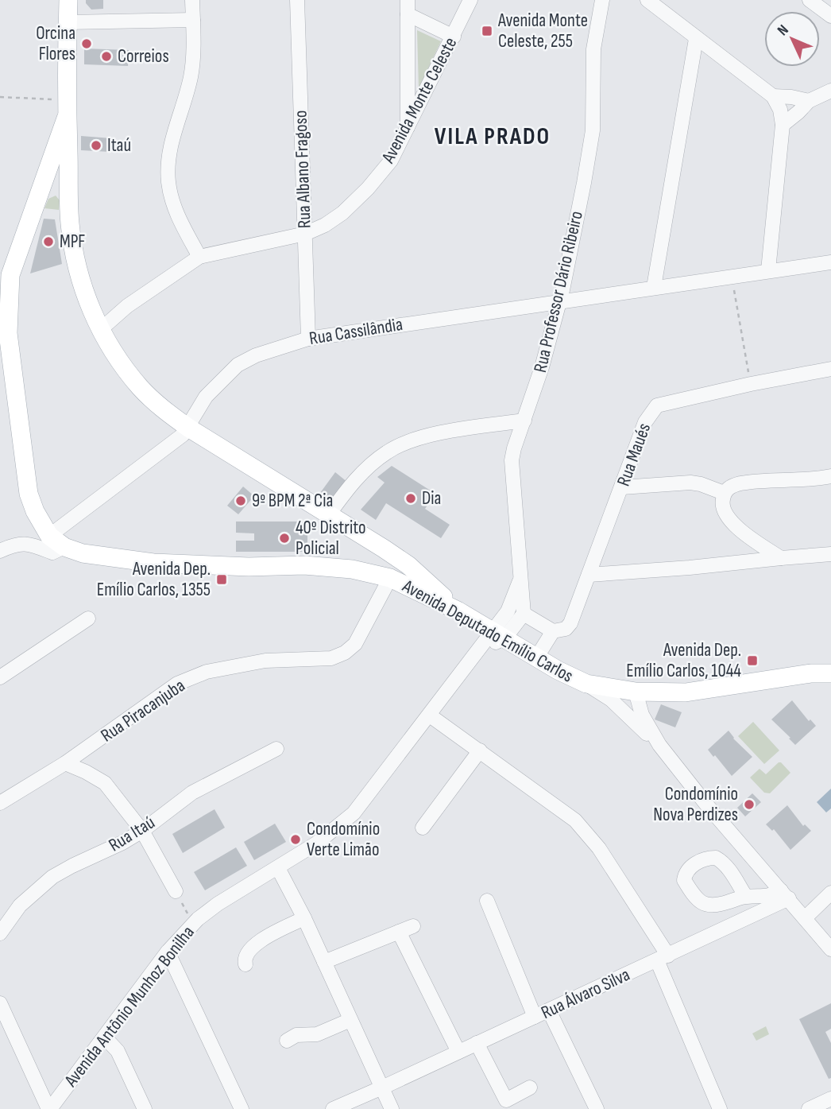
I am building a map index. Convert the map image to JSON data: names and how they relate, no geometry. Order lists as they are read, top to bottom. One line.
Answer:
{"streets":{"main road":["Avenida Deputado Emílio Carlos"],"street":["Avenida Monte Celeste","Rua Albano Fragoso","Rua Professor Dário Ribeiro","Rua Cassilândia","Rua Maués","Rua Piracanjuba","Rua Itaú","Rua Álvaro Silva","Avenida Antônio Munhoz Bonilha"]},"crossings":[["Avenida Monte Celeste","Rua Albano Fragoso"],["Rua Albano Fragoso","Rua Cassilândia"],["Rua Professor Dário Ribeiro","Rua Cassilândia"],["Rua Professor Dário Ribeiro","Avenida Deputado Emílio Carlos"],["Rua Professor Dário Ribeiro","Avenida Antônio Munhoz Bonilha"],["Rua Cassilândia","Avenida Deputado Emílio Carlos"],["Rua Maués","Avenida Deputado Emílio Carlos"],["Avenida Deputado Emílio Carlos","Rua Piracanjuba"],["Avenida Deputado Emílio Carlos","Avenida Antônio Munhoz Bonilha"]],"districts":["VILA PRADO"],"places":{"transit":["Avenida Monte Celeste, 255","Avenida Dep. Emílio Carlos, 1355","Avenida Dep. Emílio Carlos, 1044"],"other":["Orcina Flores","Correios","Itaú","MPF","Dia","9º BPM 2ª Cia","40º Distrito Policial","Condomínio Nova Perdizes","Condomínio Verte Limão"]},"north":"top left"}
